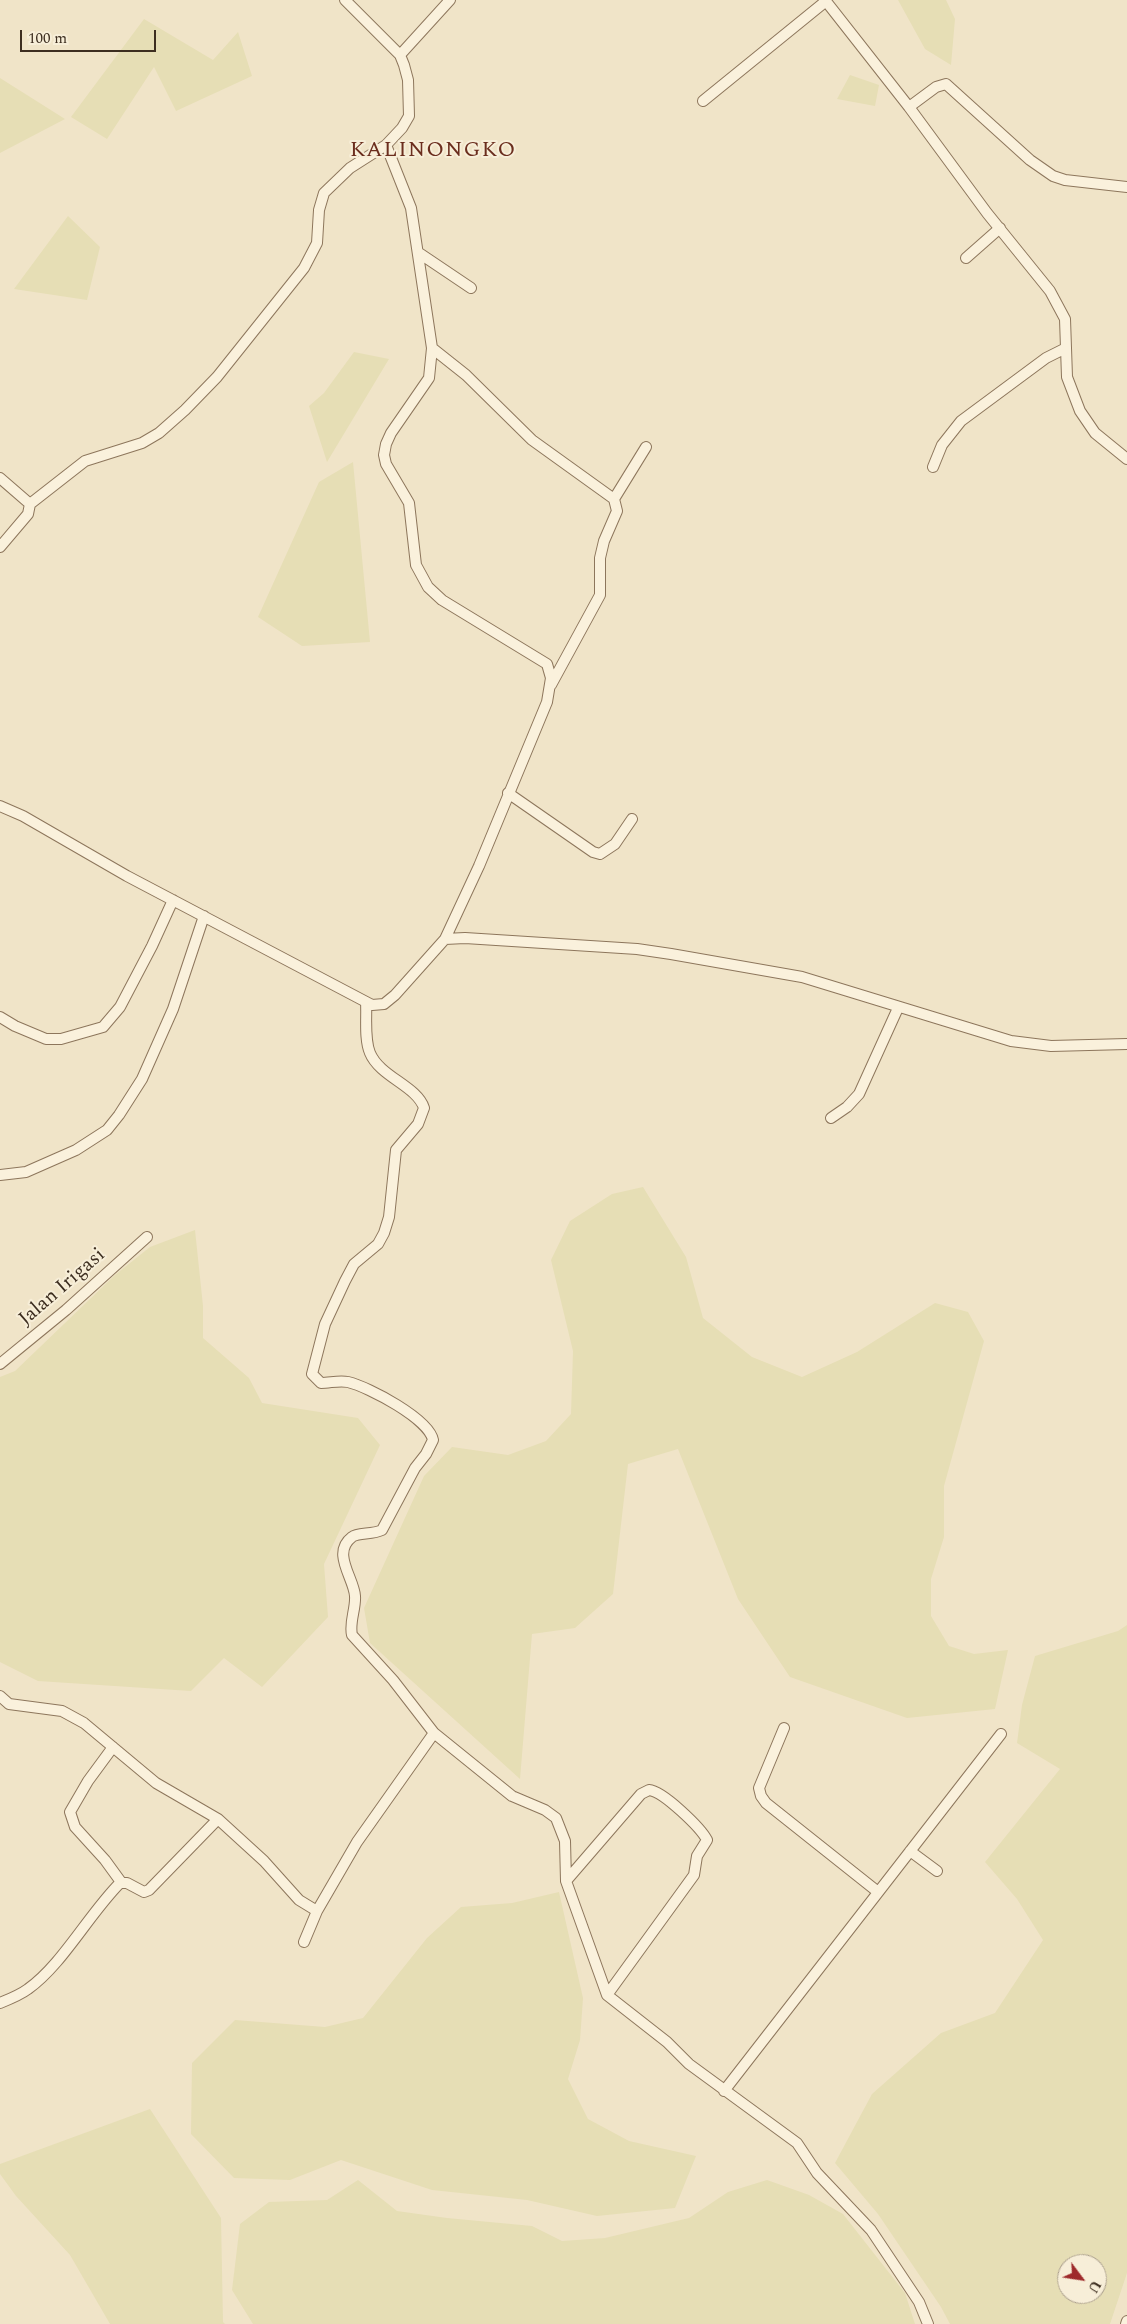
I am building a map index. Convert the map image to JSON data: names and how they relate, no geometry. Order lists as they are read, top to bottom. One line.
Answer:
{"streets":{"street":["Jalan Irigasi"]},"districts":["KALINONGKO"],"scale_bar":"100 m","north":"bottom right"}
